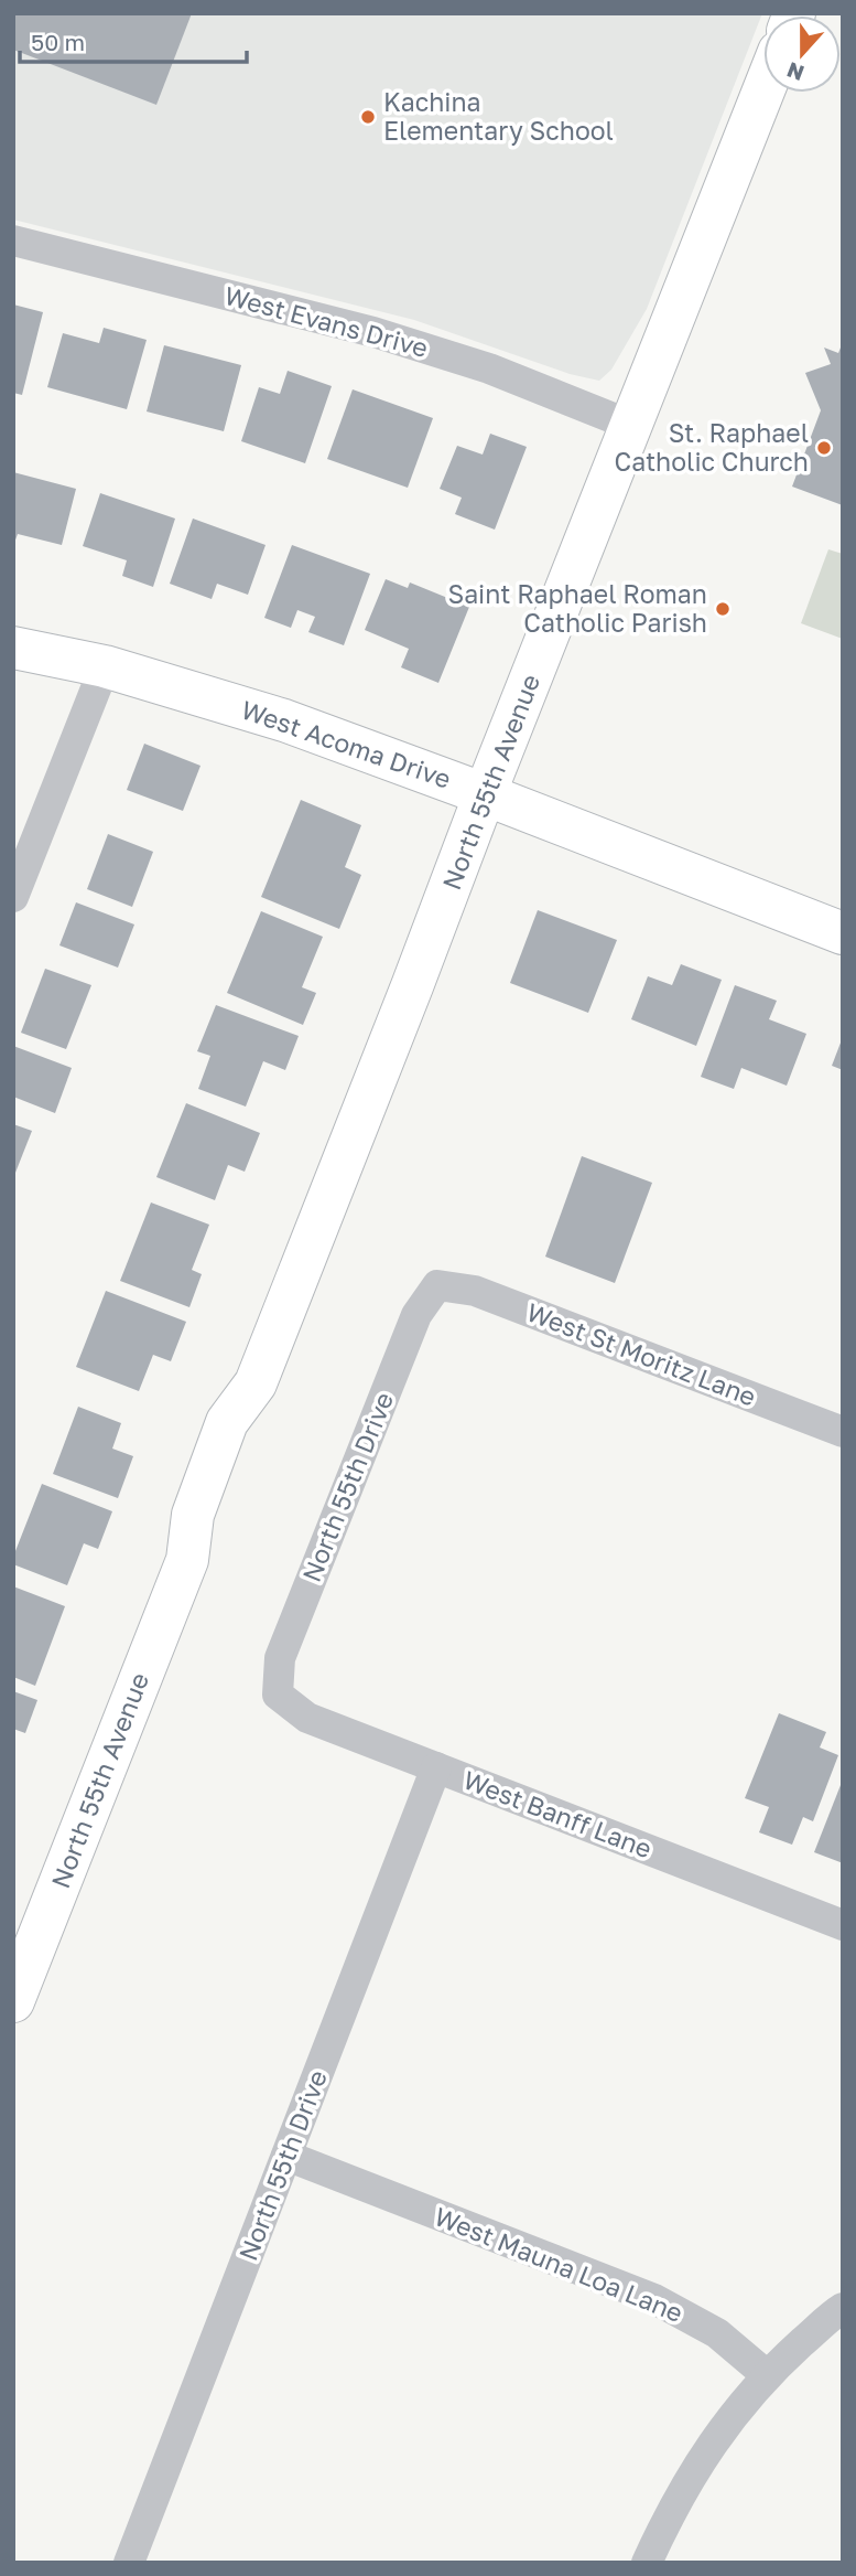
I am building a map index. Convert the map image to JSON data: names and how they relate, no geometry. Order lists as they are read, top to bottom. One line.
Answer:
{"streets":{"street":["West Evans Drive","West Acoma Drive","North 55th Avenue","West St Moritz Lane","North 55th Drive","West Banff Lane","West Mauna Loa Lane"]},"crossings":[["West Evans Drive","North 55th Avenue"],["West Acoma Drive","North 55th Avenue"],["West St Moritz Lane","North 55th Drive"],["North 55th Drive","West Banff Lane"],["North 55th Drive","West Mauna Loa Lane"]],"places":["Kachina Elementary School","St. Raphael Catholic Church","Saint Raphael Roman Catholic Parish"],"scale_bar":"50 m","north":"bottom"}
